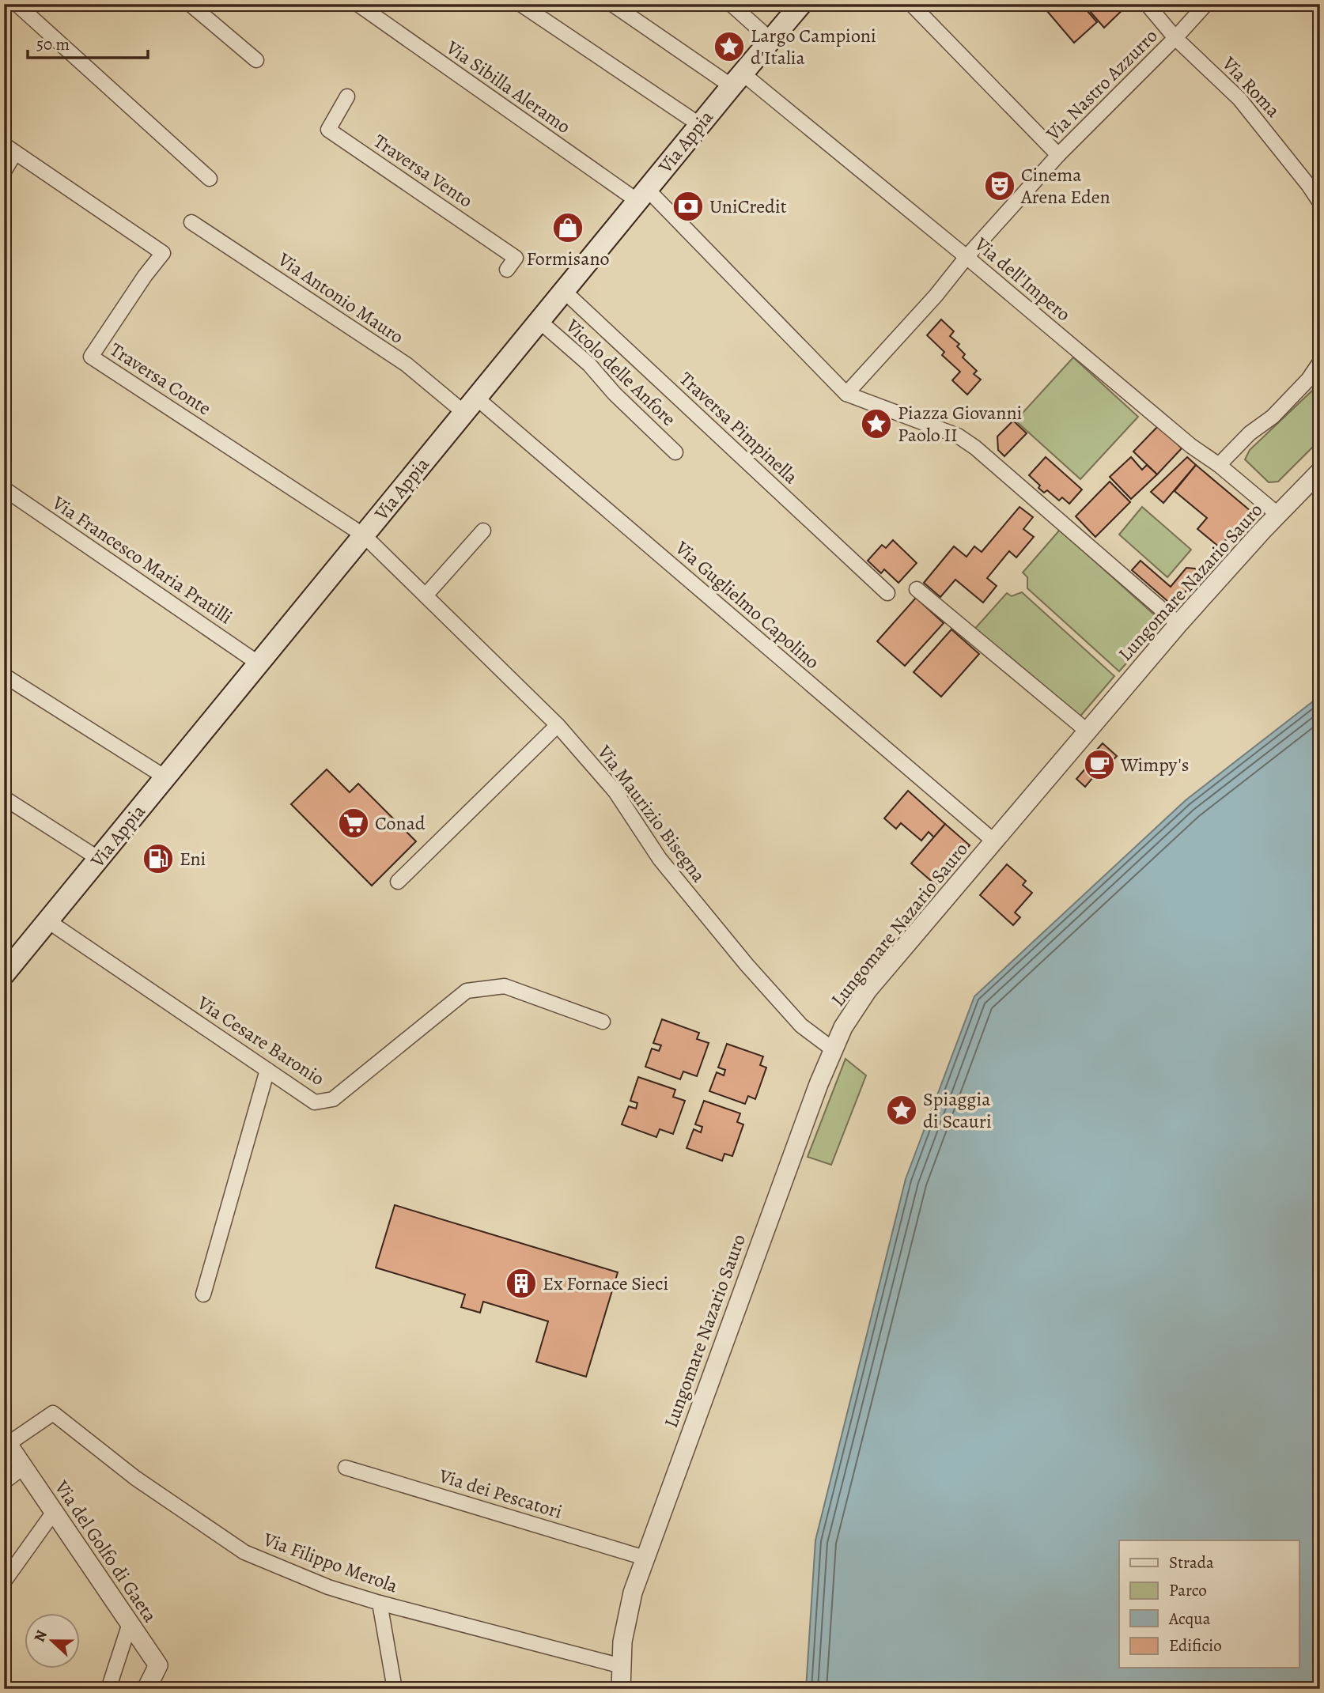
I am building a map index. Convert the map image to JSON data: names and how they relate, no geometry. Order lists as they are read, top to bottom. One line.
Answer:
{"streets":{"main road":["Via Appia"],"street":["Via Nastro Azzurro","Via Sibilla Aleramo","Via Roma","Traversa Vento","Via dell'Impero","Via Antonio Mauro","Vicolo delle Anfore","Traversa Conte","Traversa Pimpinella","Via Francesco Maria Pratilli","Lungomare Nazario Sauro","Via Guglielmo Capolino","Via Maurizio Bisegna","Via Cesare Baronio","Via dei Pescatori","Via del Golfo di Gaeta","Via Filippo Merola"]},"crossings":[["Via Nastro Azzurro","Via Roma"],["Via Nastro Azzurro","Via dell'Impero"],["Via Sibilla Aleramo","Via Appia"],["Via Appia","Via dell'Impero"],["Via Appia","Via Antonio Mauro"],["Via Appia","Vicolo delle Anfore"],["Via Appia","Traversa Conte"],["Via Appia","Traversa Pimpinella"],["Via Appia","Via Francesco Maria Pratilli"],["Via Appia","Via Guglielmo Capolino"],["Via Appia","Via Maurizio Bisegna"],["Via Appia","Via Cesare Baronio"],["Via dell'Impero","Lungomare Nazario Sauro"],["Via Antonio Mauro","Via Guglielmo Capolino"],["Traversa Conte","Via Maurizio Bisegna"],["Lungomare Nazario Sauro","Via Guglielmo Capolino"],["Lungomare Nazario Sauro","Via Maurizio Bisegna"],["Lungomare Nazario Sauro","Via dei Pescatori"],["Lungomare Nazario Sauro","Via Filippo Merola"],["Via del Golfo di Gaeta","Via Filippo Merola"]],"places":{"place":["Largo Campioni d'Italia","Piazza Giovanni Paolo II","Spiaggia di Scauri"],"theatre":["Cinema Arena Eden"],"bank":["UniCredit"],"shop":["Formisano"],"cafe":["Wimpy's"],"supermarket":["Conad"],"fuel station":["Eni"],"building":["Ex Fornace Sieci"]},"legend":["Strada","Parco","Acqua","Edificio"],"scale_bar":"50 m","north":"left"}
